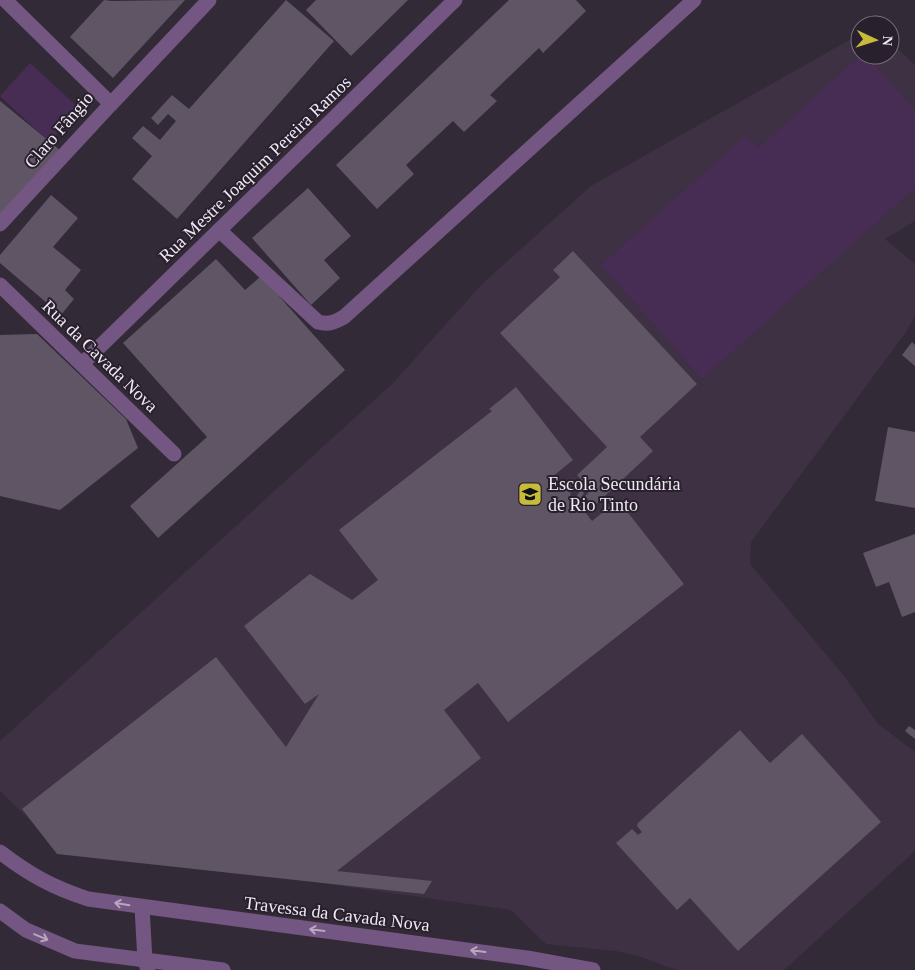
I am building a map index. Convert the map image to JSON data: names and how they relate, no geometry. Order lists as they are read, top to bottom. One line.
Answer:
{"streets":{"street":["Claro Fângio","Rua Mestre Joaquim Pereira Ramos","Rua da Cavada Nova","Travessa da Cavada Nova"]},"crossings":[["Rua Mestre Joaquim Pereira Ramos","Rua da Cavada Nova"]],"places":{"school or university":["Escola Secundária de Rio Tinto"]},"north":"right"}
